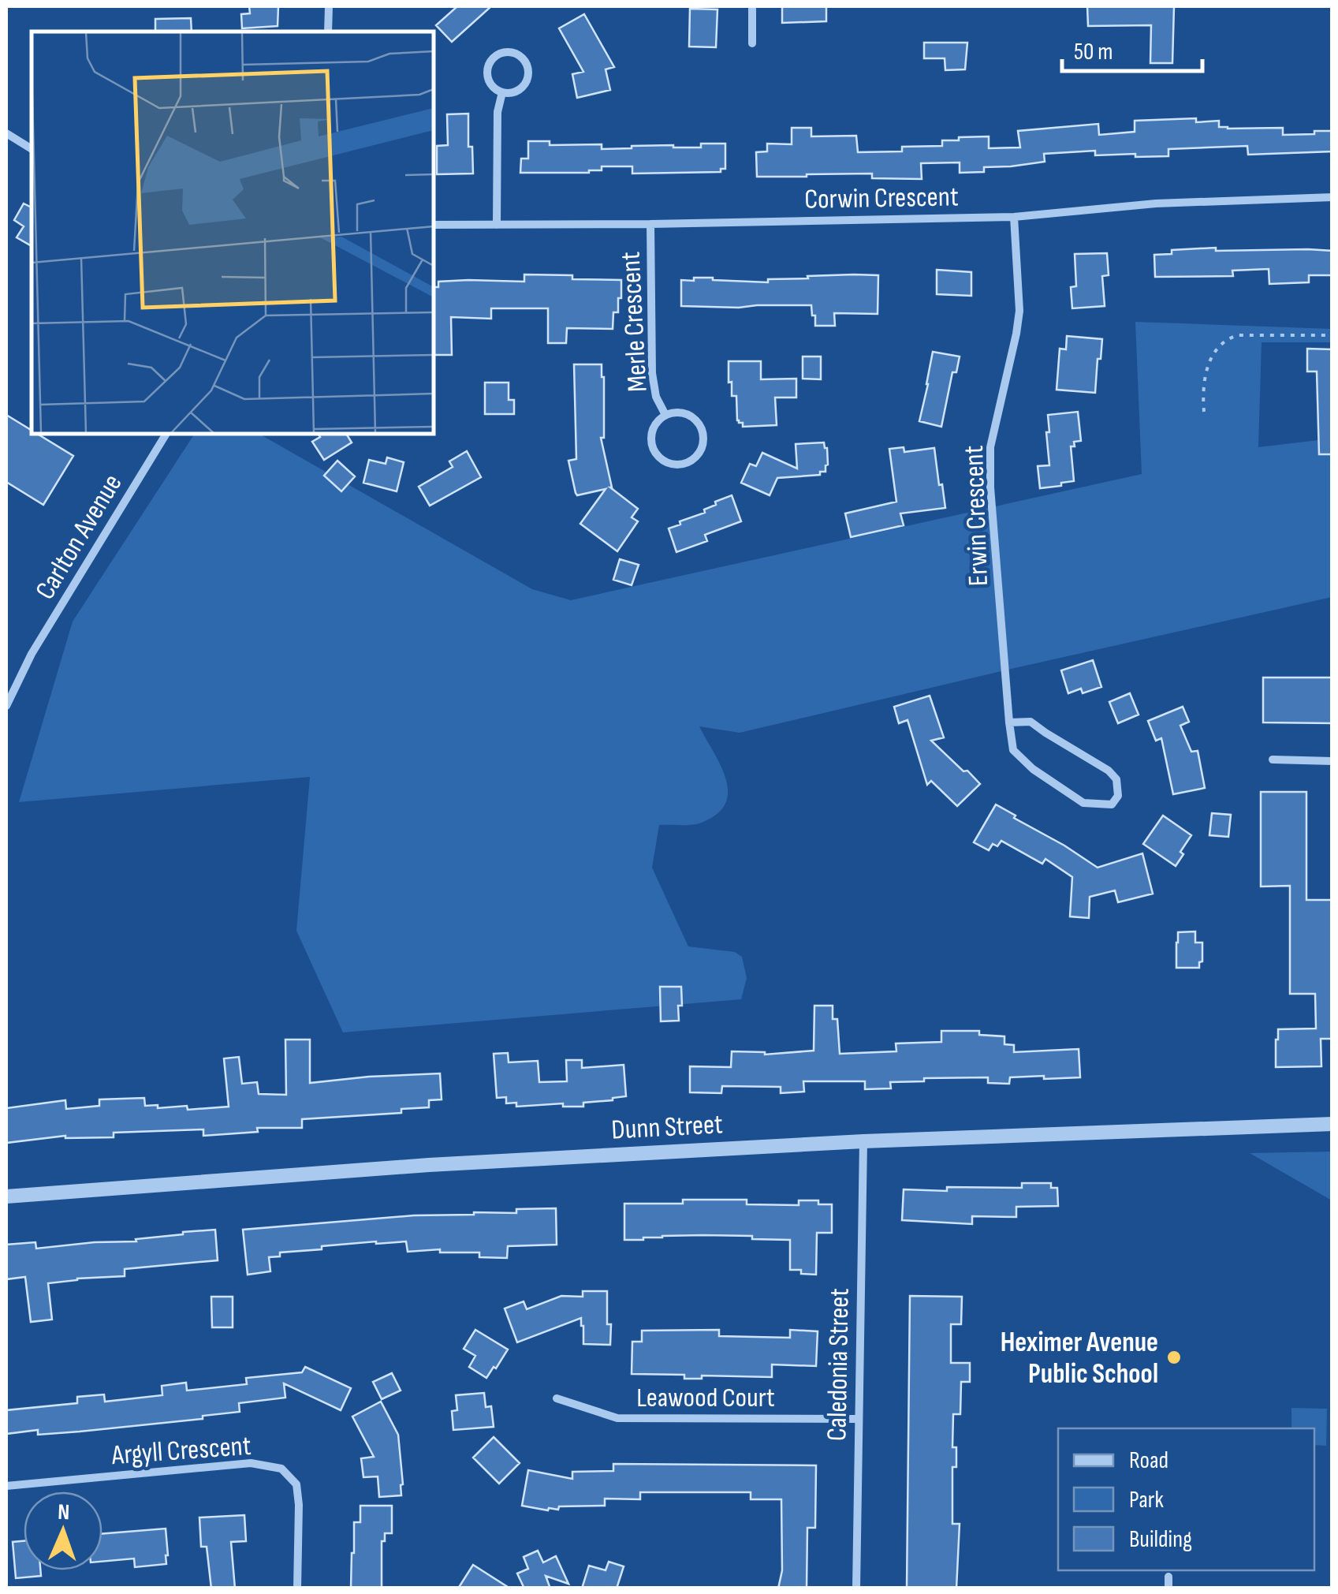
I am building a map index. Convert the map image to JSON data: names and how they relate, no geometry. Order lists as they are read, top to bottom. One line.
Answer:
{"streets":{"street":["Corwin Crescent","Merle Crescent","Erwin Crescent","Carlton Avenue","Dunn Street","Caledonia Street","Leawood Court","Argyll Crescent"]},"crossings":[["Corwin Crescent","Merle Crescent"],["Corwin Crescent","Erwin Crescent"],["Dunn Street","Caledonia Street"],["Caledonia Street","Leawood Court"]],"places":["Heximer Avenue Public School"],"legend":["Road","Park","Building"],"scale_bar":"50 m","north":"top"}
